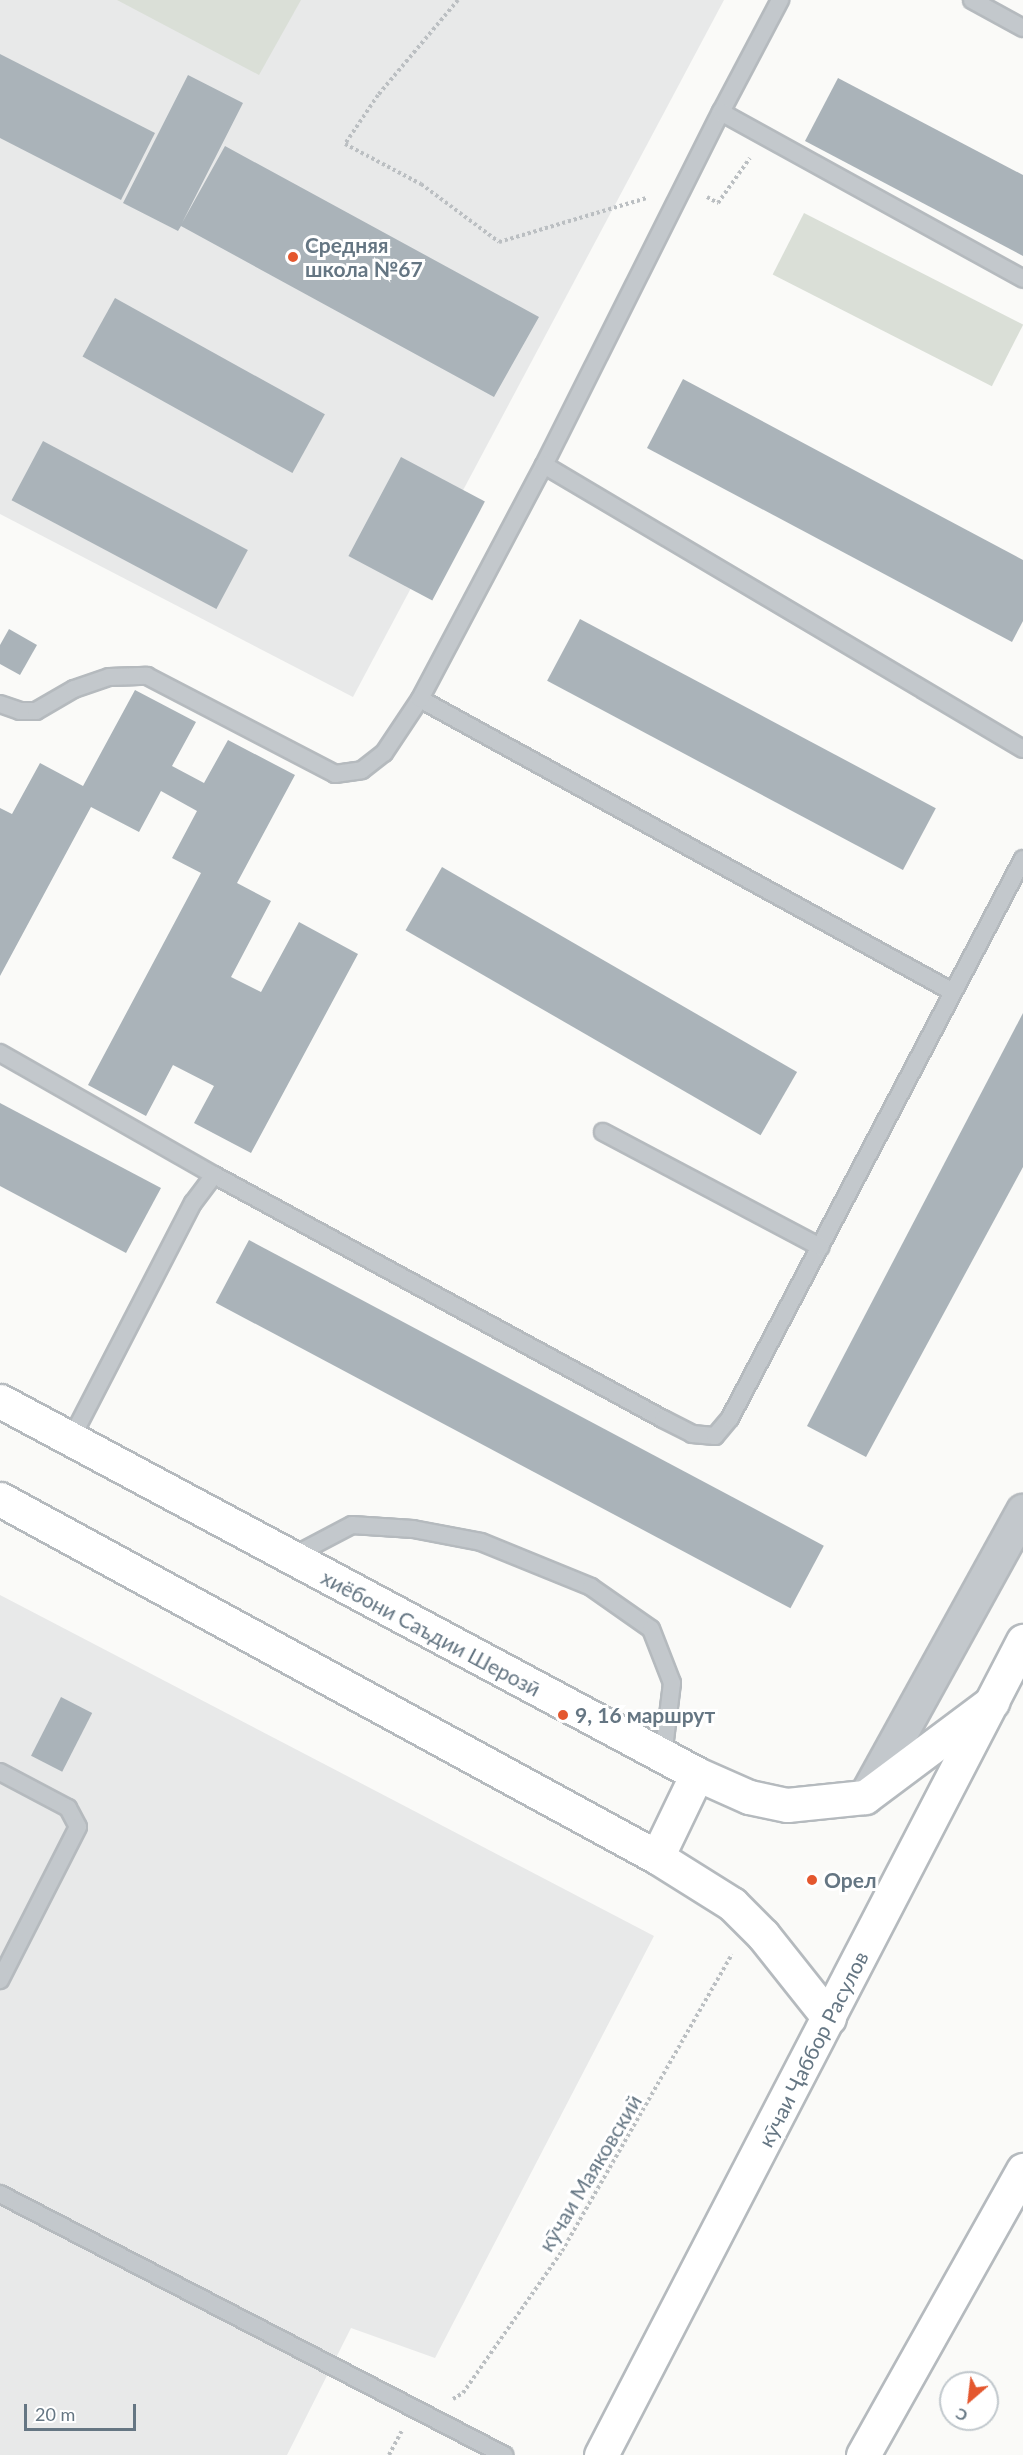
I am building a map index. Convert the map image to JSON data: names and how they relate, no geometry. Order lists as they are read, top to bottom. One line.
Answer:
{"streets":{"main road":["хиёбони Саъдии Шерозӣ","кӯчаи Ҷаббор Расулов"],"path":["кӯчаи Маяковский"]},"places":["Средняя школа №67","9, 16 маршрут","Орел"],"scale_bar":"20 m","north":"bottom left"}
